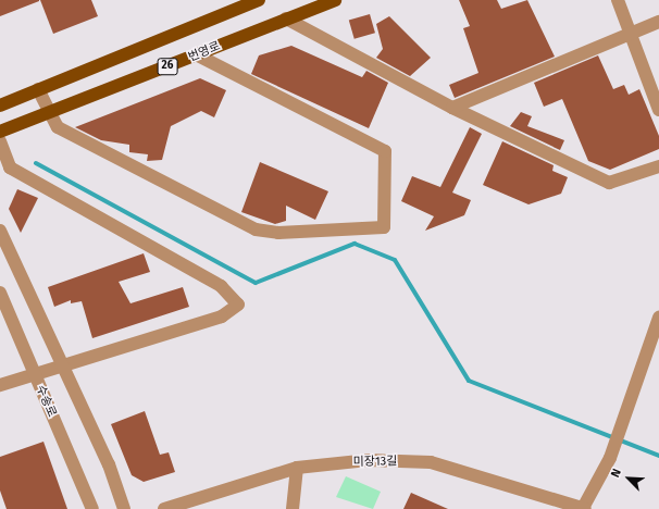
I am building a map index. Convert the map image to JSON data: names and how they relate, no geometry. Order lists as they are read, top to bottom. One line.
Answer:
{"streets":{"main road":["번영로","26"],"street":["수송로","미장13길"]},"north":"top left"}
